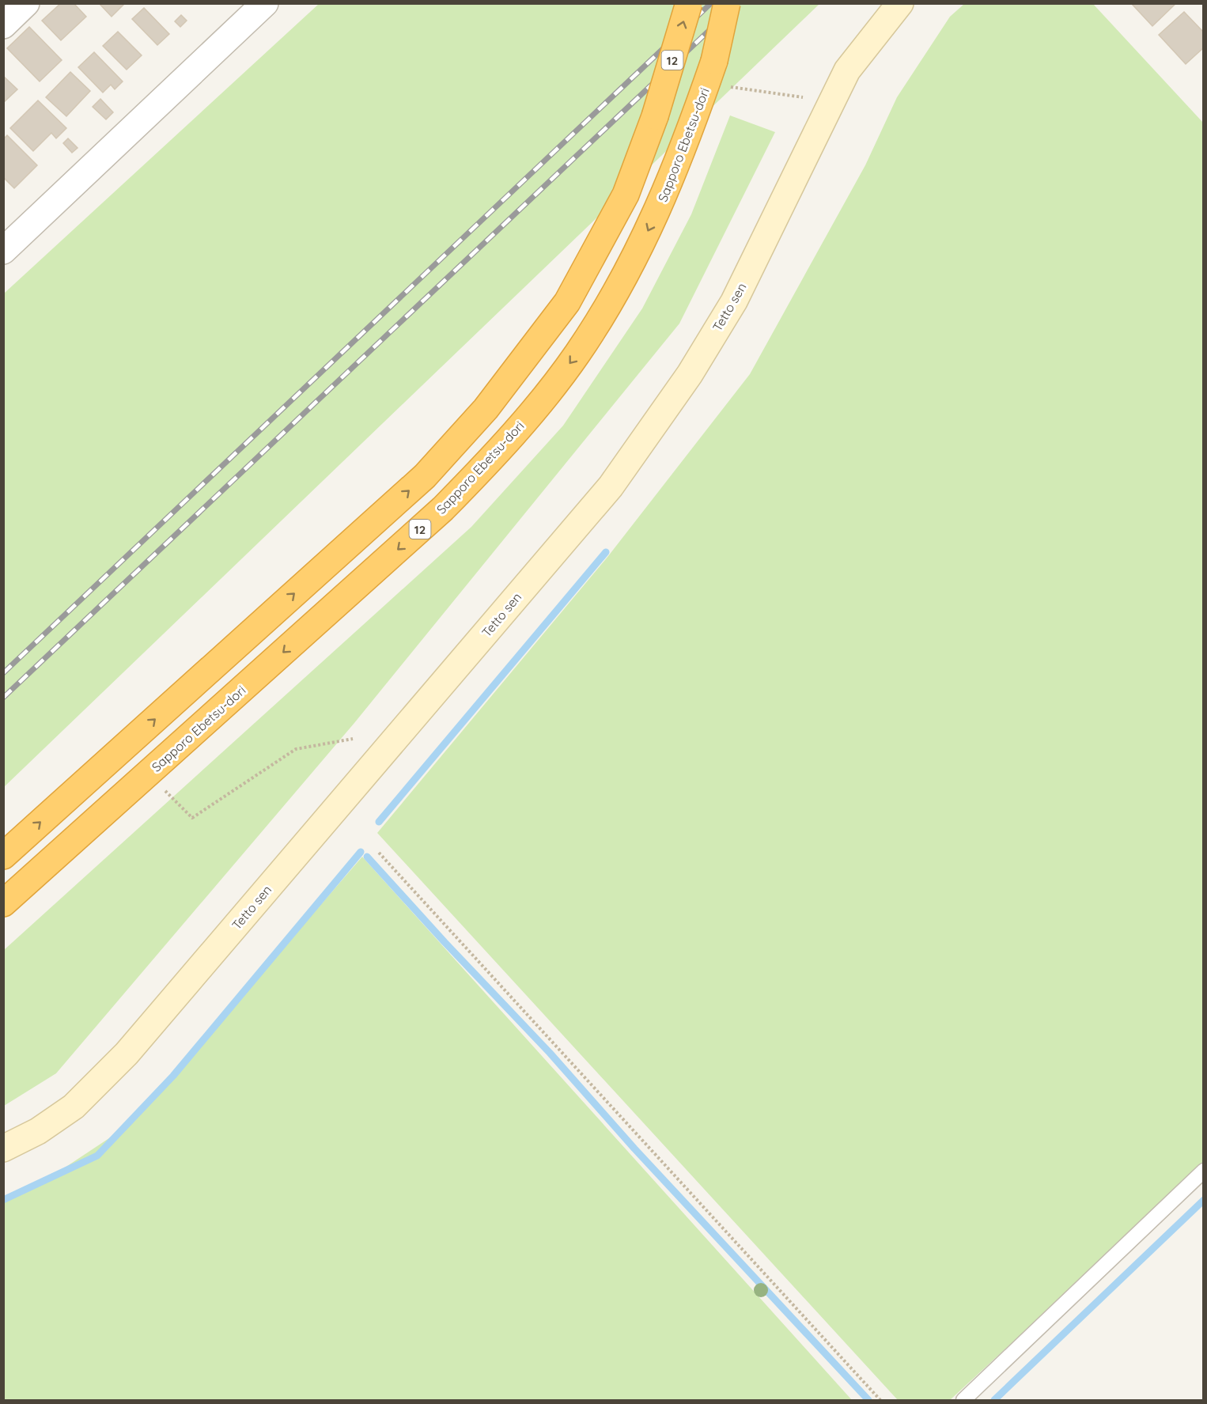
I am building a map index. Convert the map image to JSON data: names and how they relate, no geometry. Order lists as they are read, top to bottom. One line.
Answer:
{"streets":{"highway":["12","Sapporo Ebetsu-dori"],"street":["Tetto sen"]}}
